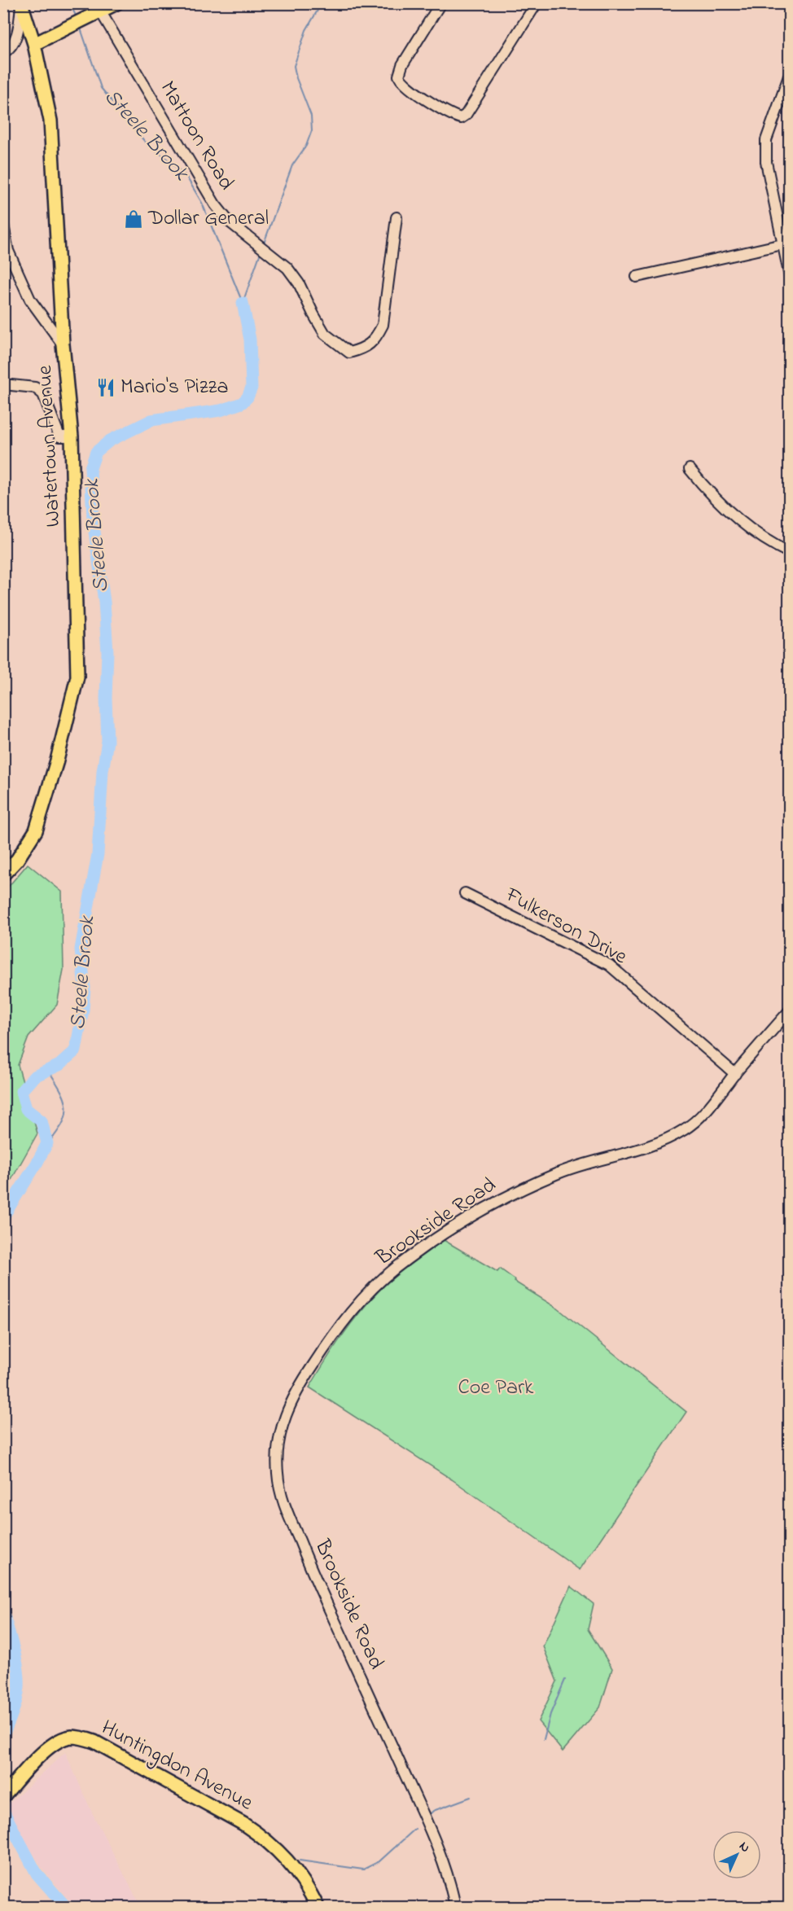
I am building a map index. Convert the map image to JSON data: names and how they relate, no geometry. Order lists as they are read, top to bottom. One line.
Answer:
{"streets":{"main road":["Watertown Avenue","Huntingdon Avenue"],"street":["Mattoon Road","Fulkerson Drive","Brookside Road"]},"crossings":[["Fulkerson Drive","Brookside Road"]],"water":["Steele Brook"],"parks":["Coe Park"],"places":{"shop":["Dollar General"],"restaurant":["Mario's Pizza"]},"north":"top right"}
